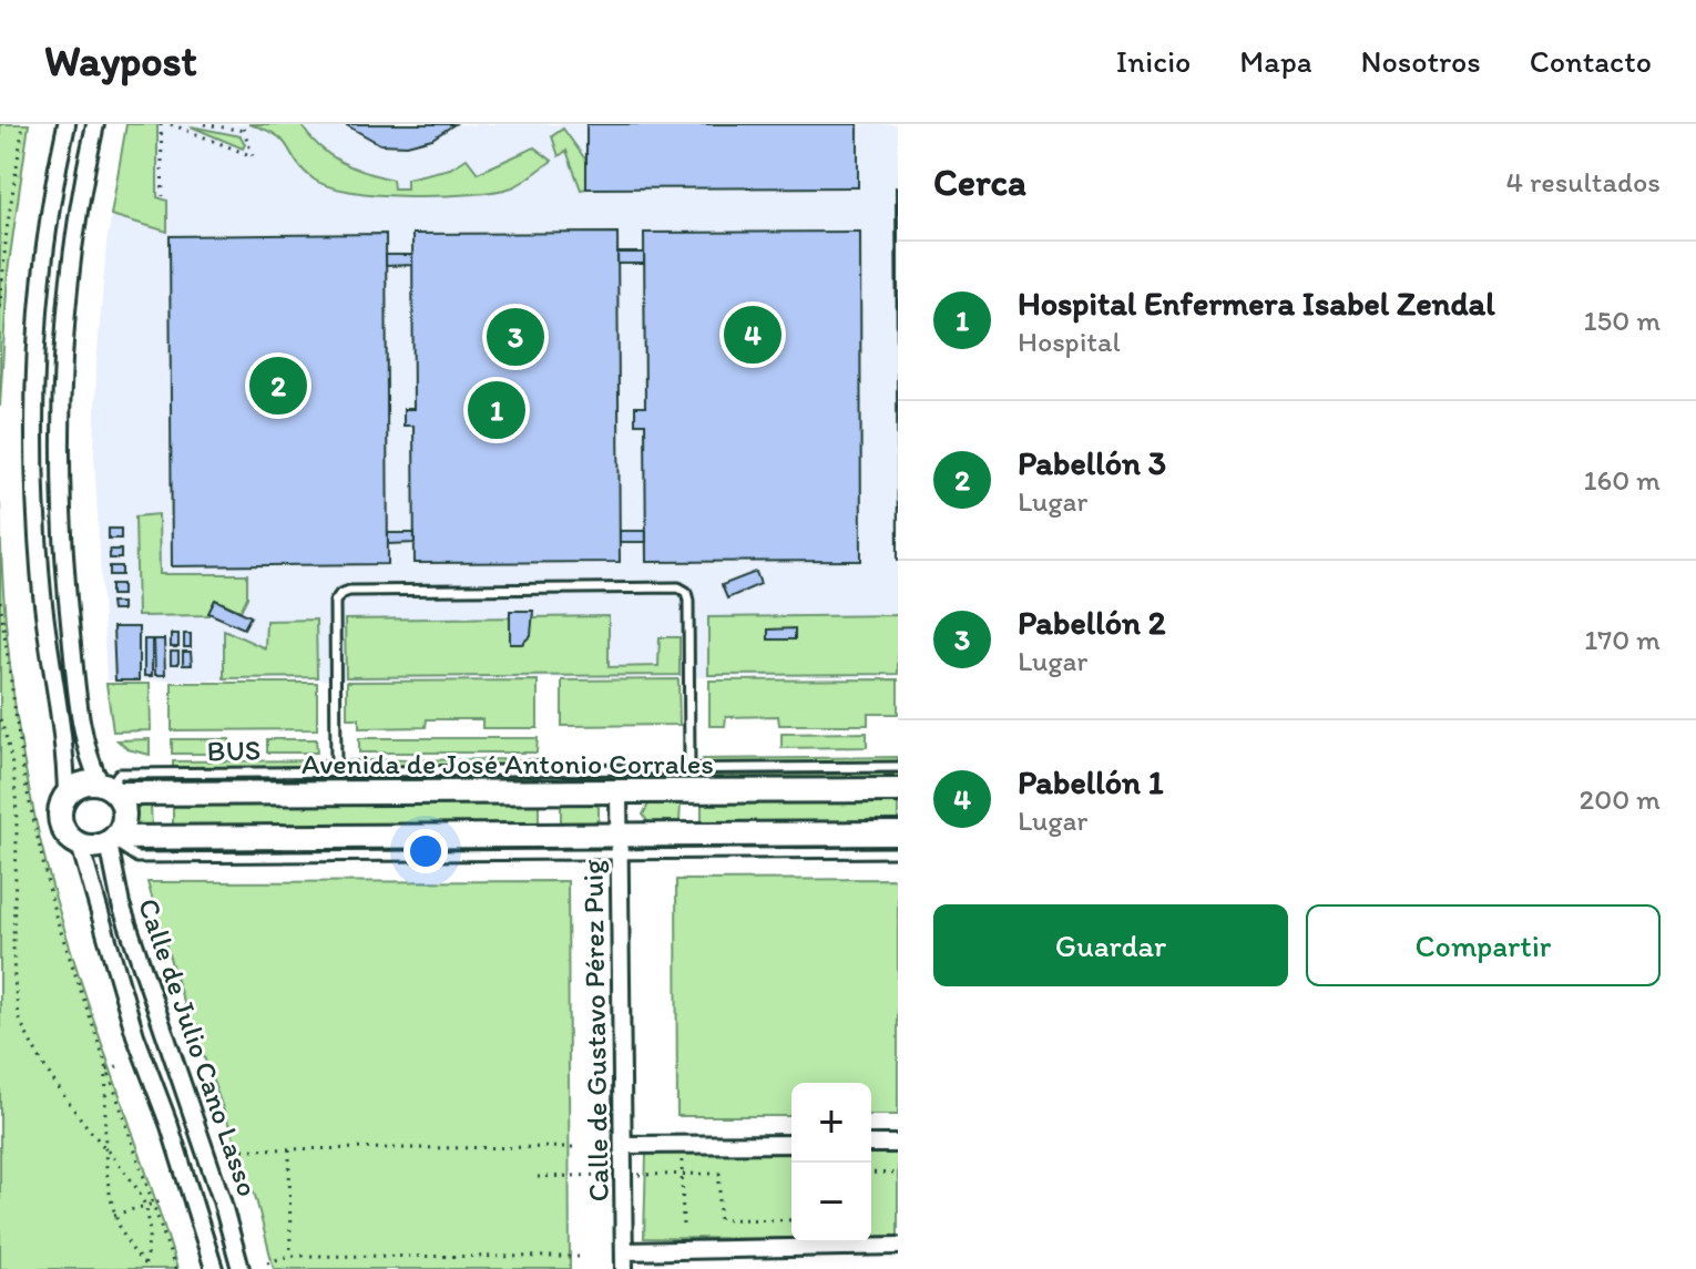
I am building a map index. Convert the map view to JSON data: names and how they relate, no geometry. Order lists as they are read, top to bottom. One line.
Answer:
{"streets":{"street":["Avenida de José Antonio Corrales","Calle de Gustavo Pérez Puig","Calle de Julio Cano Lasso"],"lane":["BUS"]},"crossings":[["BUS","Avenida de José Antonio Corrales"],["BUS","Calle de Julio Cano Lasso"],["Avenida de José Antonio Corrales","Calle de Gustavo Pérez Puig"],["Avenida de José Antonio Corrales","Calle de Julio Cano Lasso"]],"page":{"header":"Waypost","nav":["Inicio","Mapa","Nosotros","Contacto"],"heading":["Cerca","4 resultados"],"list":[{"mark":"1","name":"Hospital Enfermera Isabel Zendal","note":"Hospital","value":"150 m"},{"mark":"2","name":"Pabellón 3","note":"Lugar","value":"160 m"},{"mark":"3","name":"Pabellón 2","note":"Lugar","value":"170 m"},{"mark":"4","name":"Pabellón 1","note":"Lugar","value":"200 m"}],"pins":["4","3","2","1"],"buttons":["Guardar","Compartir"],"map_buttons":["+","−"]}}
